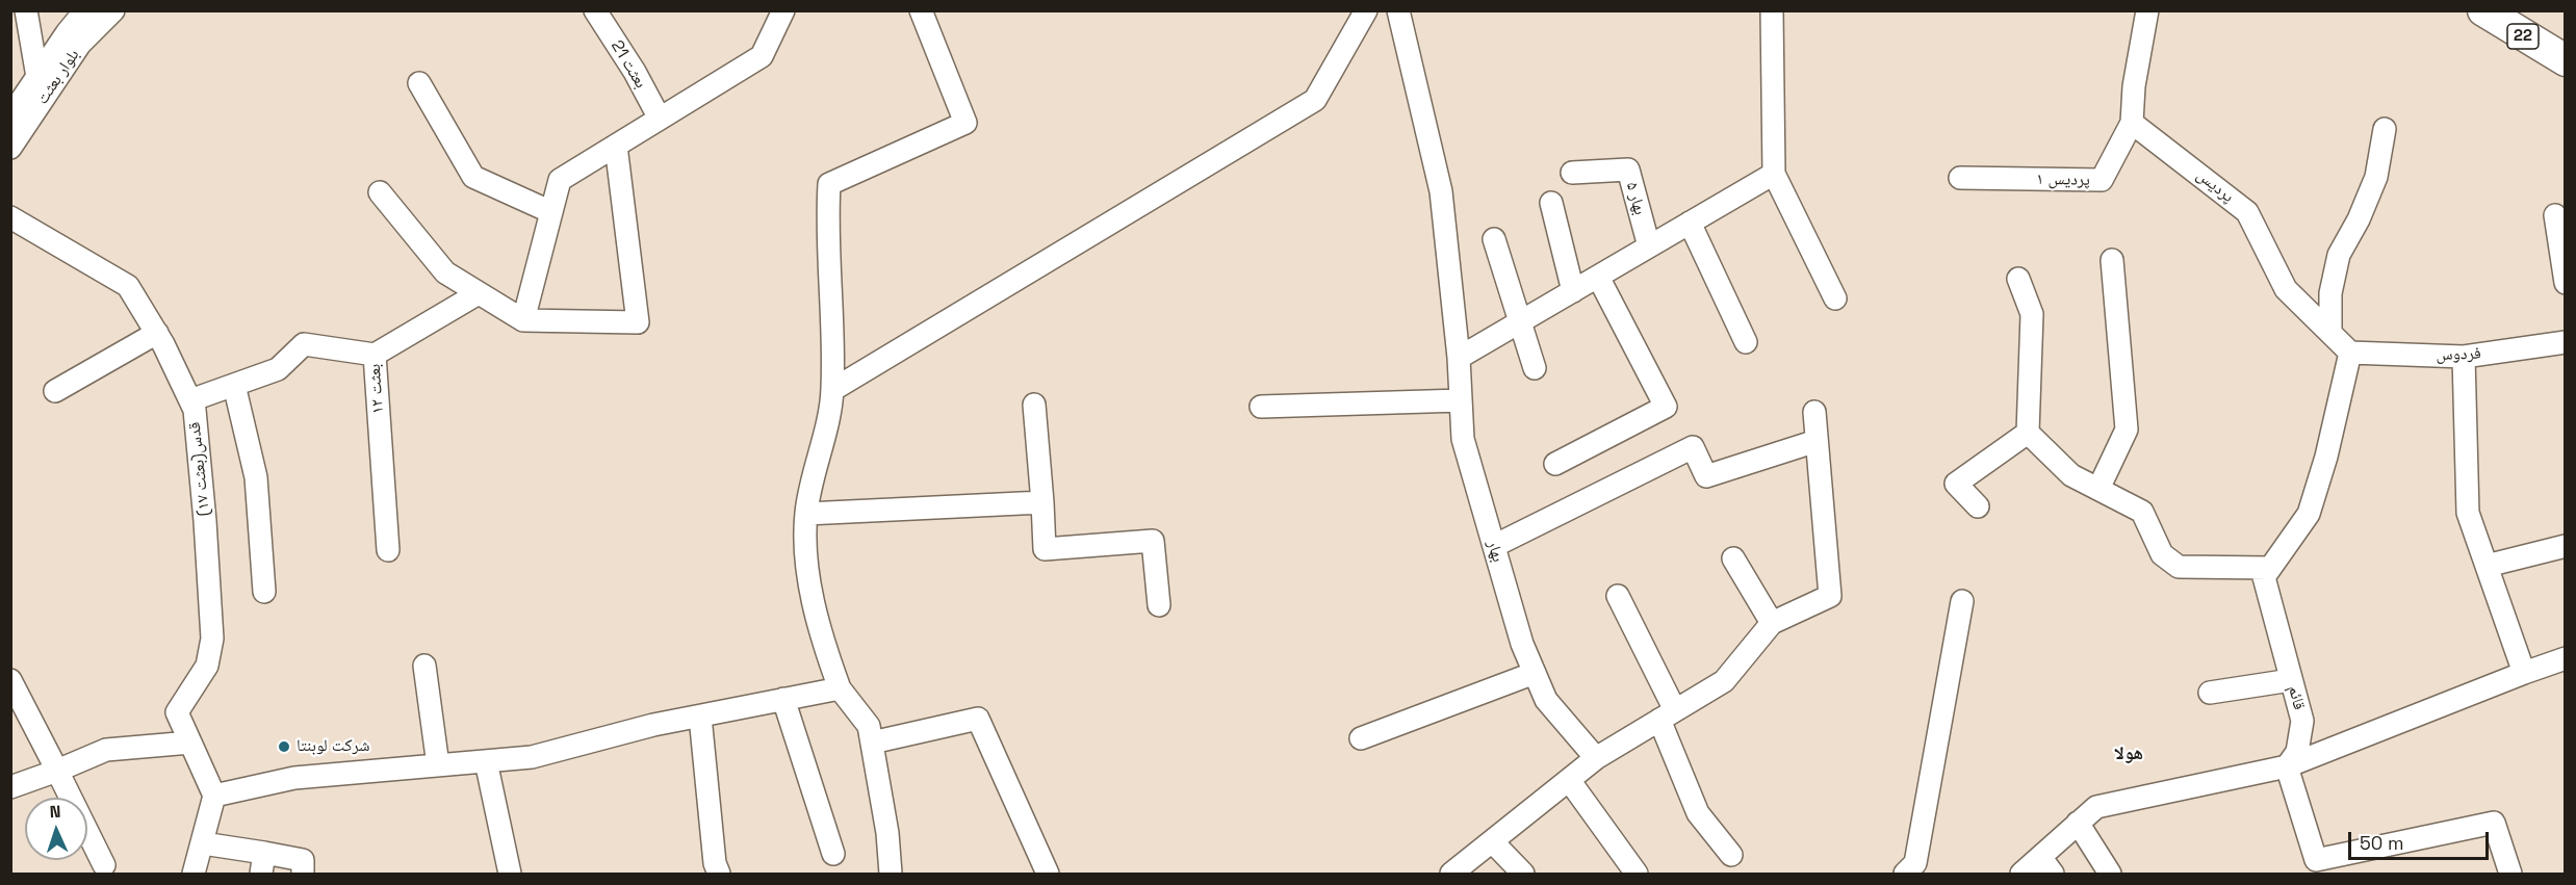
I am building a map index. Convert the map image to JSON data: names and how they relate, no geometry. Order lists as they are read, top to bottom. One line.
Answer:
{"streets":{"highway":["22"],"street":["بعثت 21","بلوار بعثت","پرديس ۱","پرديس","بهار ۵","فردوس","بعثت ۱۲","قدس(بعثت ۱۷)","بهار","قائم"]},"crossings":[["پرديس ۱","پرديس"],["پرديس","فردوس"],["بعثت ۱۲","قدس(بعثت ۱۷)"]],"districts":["هولا"],"places":["شرکت لوبنتا"],"scale_bar":"50 m","north":"top"}
